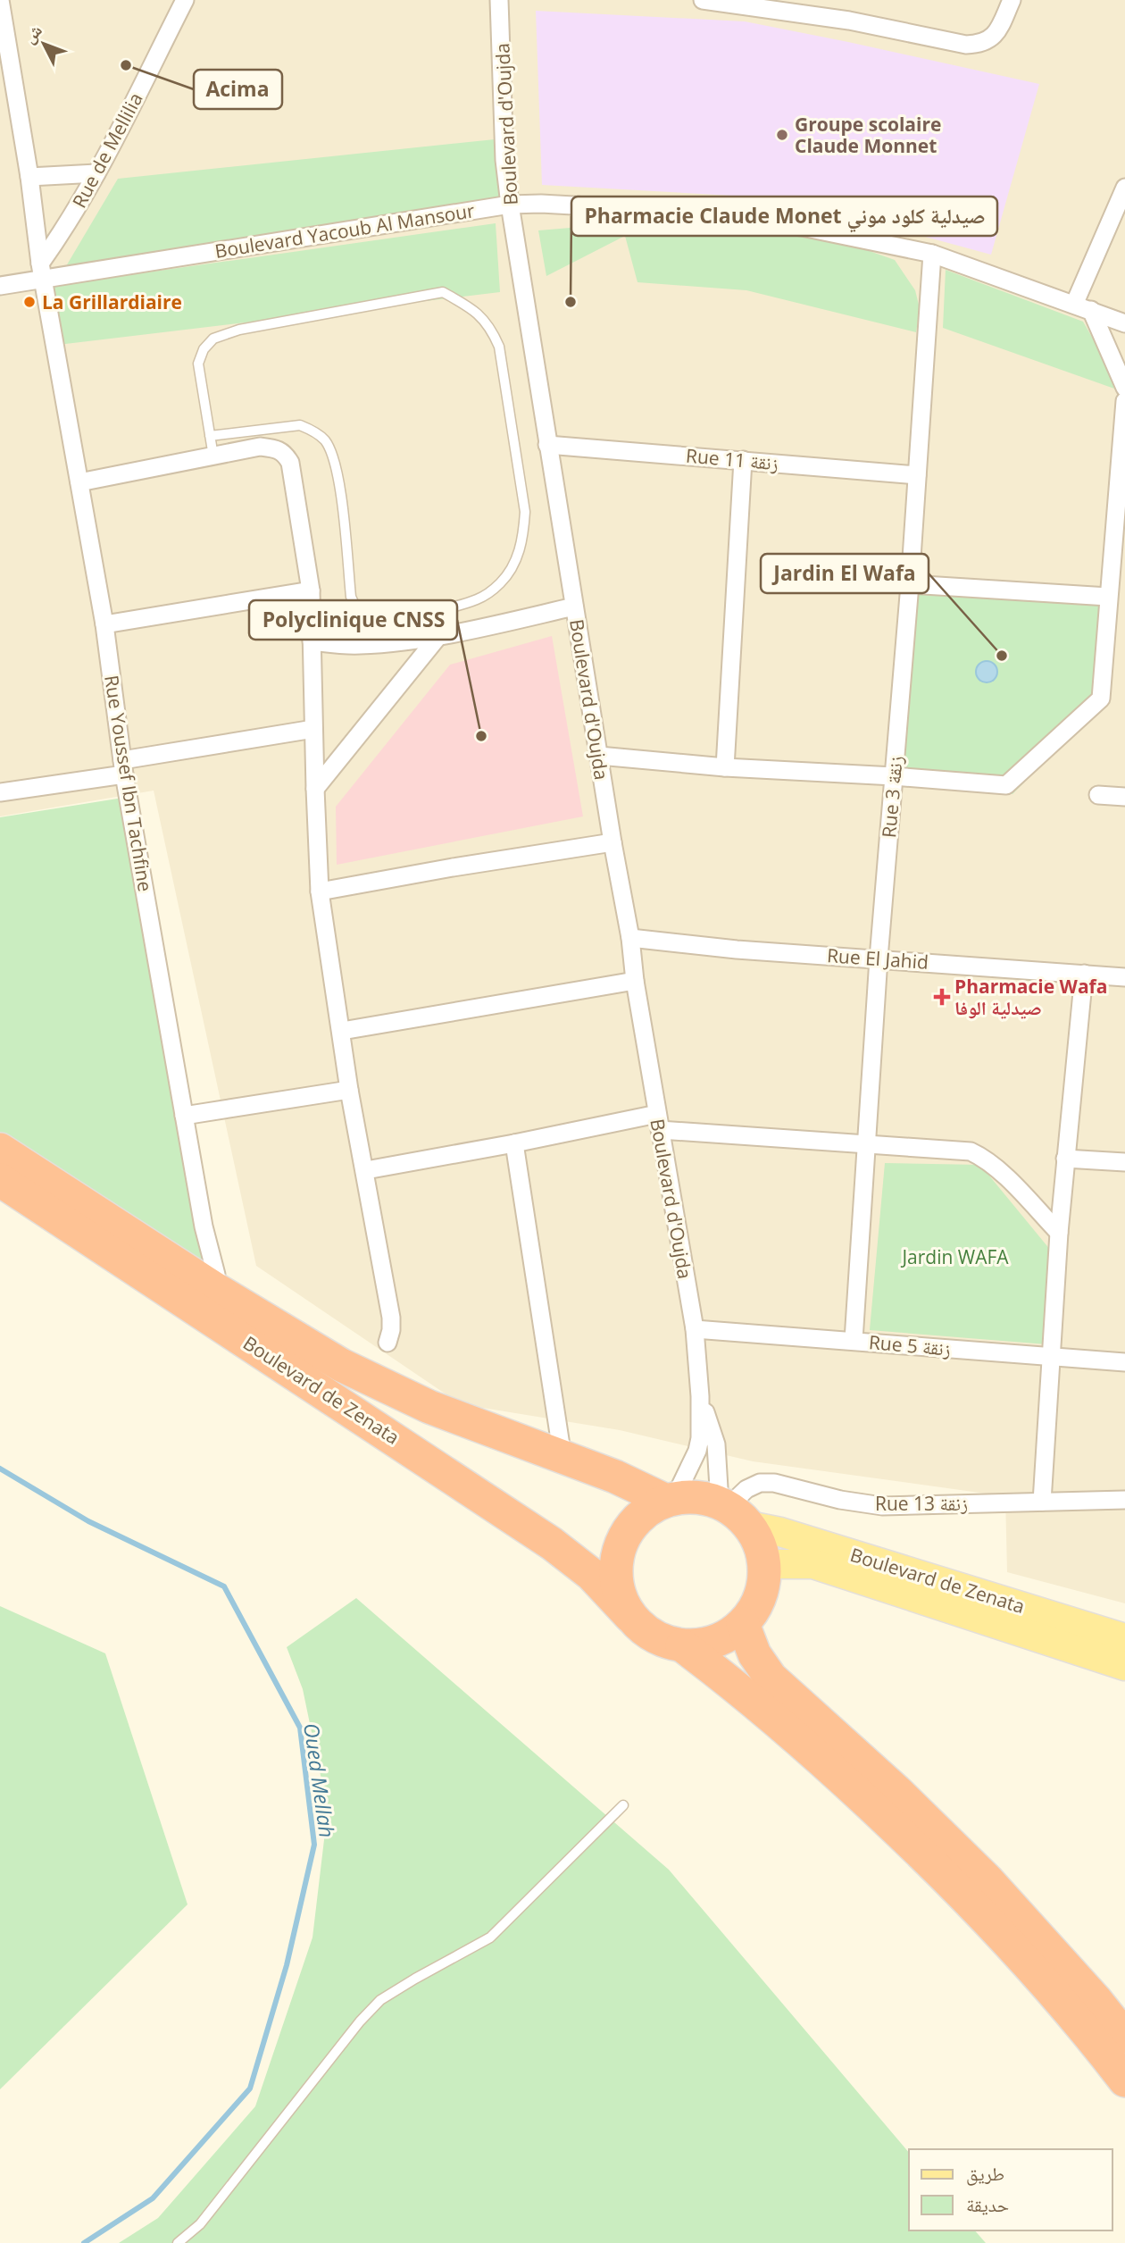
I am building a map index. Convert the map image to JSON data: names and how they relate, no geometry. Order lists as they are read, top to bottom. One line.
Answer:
{"streets":{"highway":["Boulevard de Zenata"],"street":["Boulevard d'Oujda","Rue de Mellilia","Boulevard Yacoub Al Mansour","Rue 11 زنقة","Rue Youssef Ibn Tachfine","Rue 3 زنقة","Rue El Jahid","Rue 5 زنقة","Rue 13 زنقة"]},"crossings":[["Boulevard d'Oujda","Boulevard Yacoub Al Mansour"],["Boulevard d'Oujda","Rue 11 زنقة"],["Boulevard d'Oujda","Rue El Jahid"],["Boulevard d'Oujda","Rue 5 زنقة"],["Boulevard d'Oujda","Boulevard de Zenata"],["Boulevard d'Oujda","Rue 13 زنقة"],["Rue de Mellilia","Boulevard Yacoub Al Mansour"],["Rue de Mellilia","Rue Youssef Ibn Tachfine"],["Boulevard Yacoub Al Mansour","Rue Youssef Ibn Tachfine"],["Boulevard Yacoub Al Mansour","Rue 3 زنقة"],["Rue 11 زنقة","Rue 3 زنقة"],["Rue Youssef Ibn Tachfine","Boulevard de Zenata"],["Rue 3 زنقة","Rue El Jahid"],["Rue 3 زنقة","Rue 5 زنقة"],["Boulevard de Zenata","Rue 13 زنقة"]],"water":["Oued Mellah"],"parks":["Jardin WAFA"],"places":{"other":["Acima","Groupe scolaire Claude Monnet","La Grillardiaire","Pharmacie Claude Monet صيدلية كلود موني","Jardin El Wafa","Polyclinique CNSS"],"health":["Pharmacie Wafa صيدلية الوفا"]},"legend":["طريق","حديقة"],"north":"top left"}
